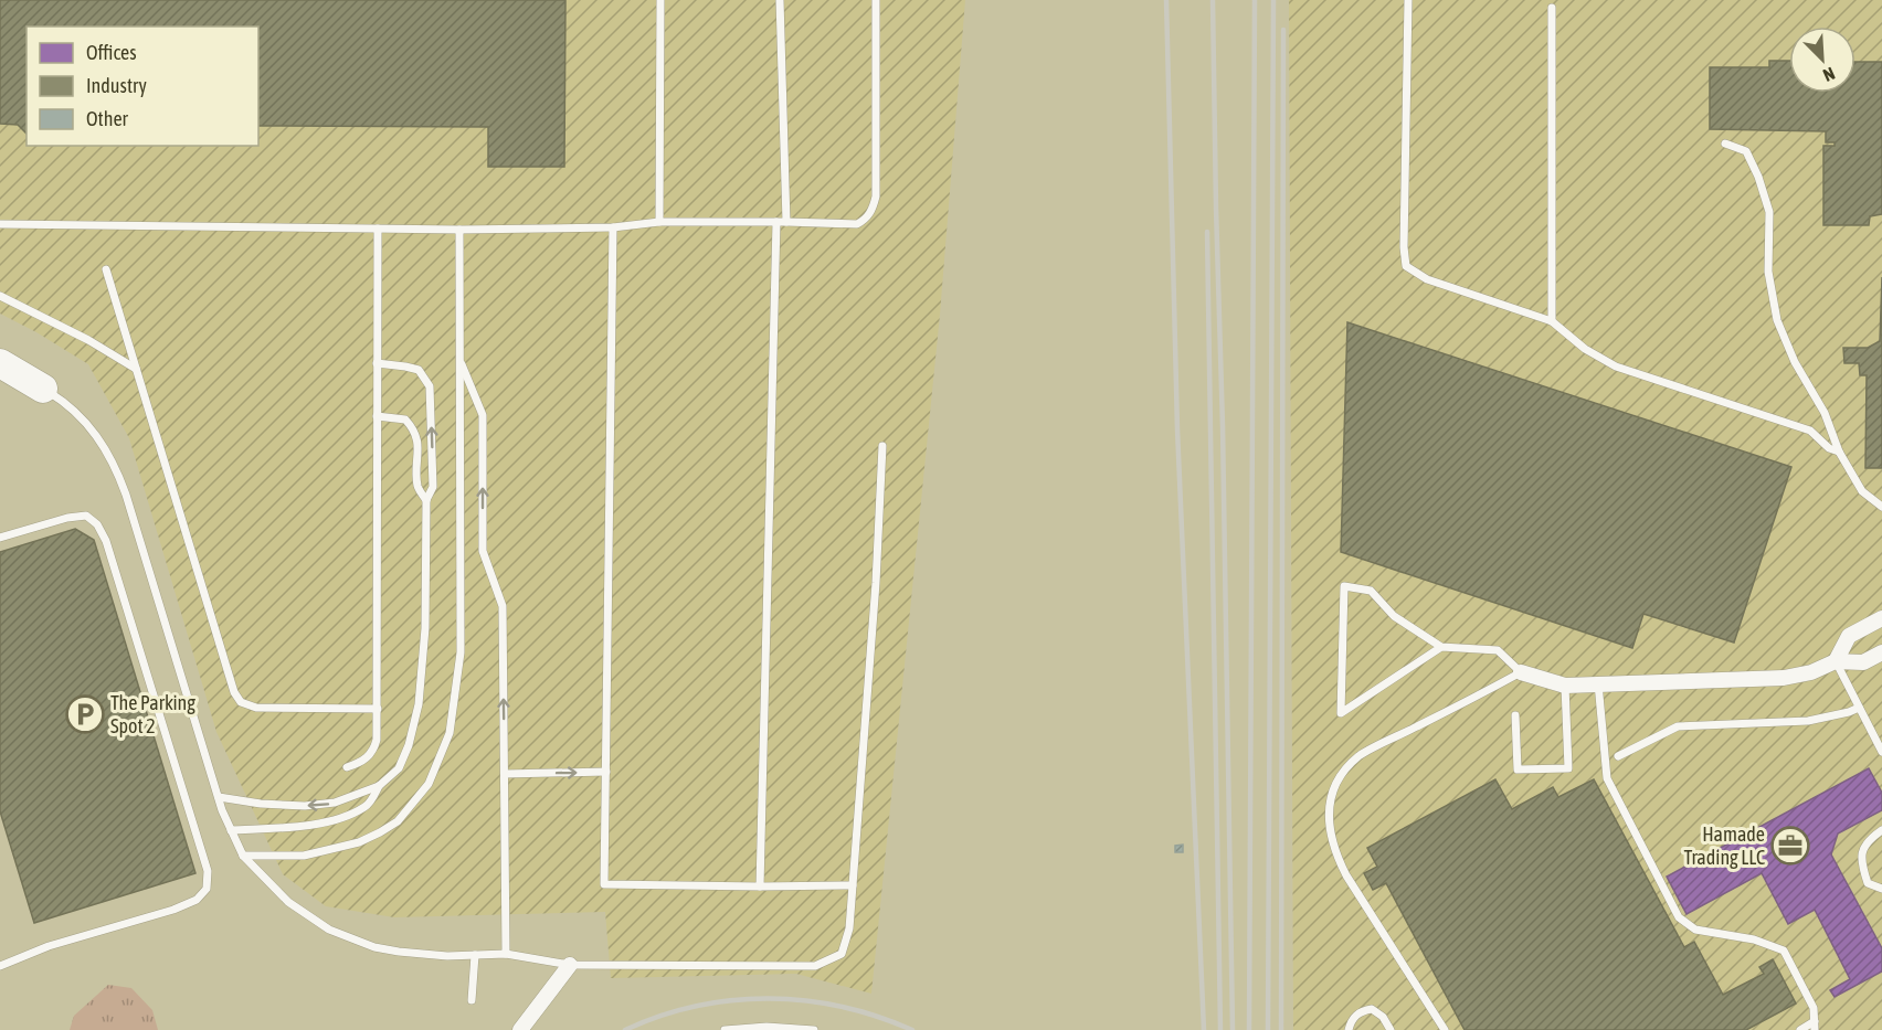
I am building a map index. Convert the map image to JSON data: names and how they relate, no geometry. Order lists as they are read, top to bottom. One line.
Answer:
{"places":{"parking":["The Parking Spot 2"],"office":["Hamade Trading LLC"]},"legend":["Offices","Industry","Other"],"north":"bottom right"}
